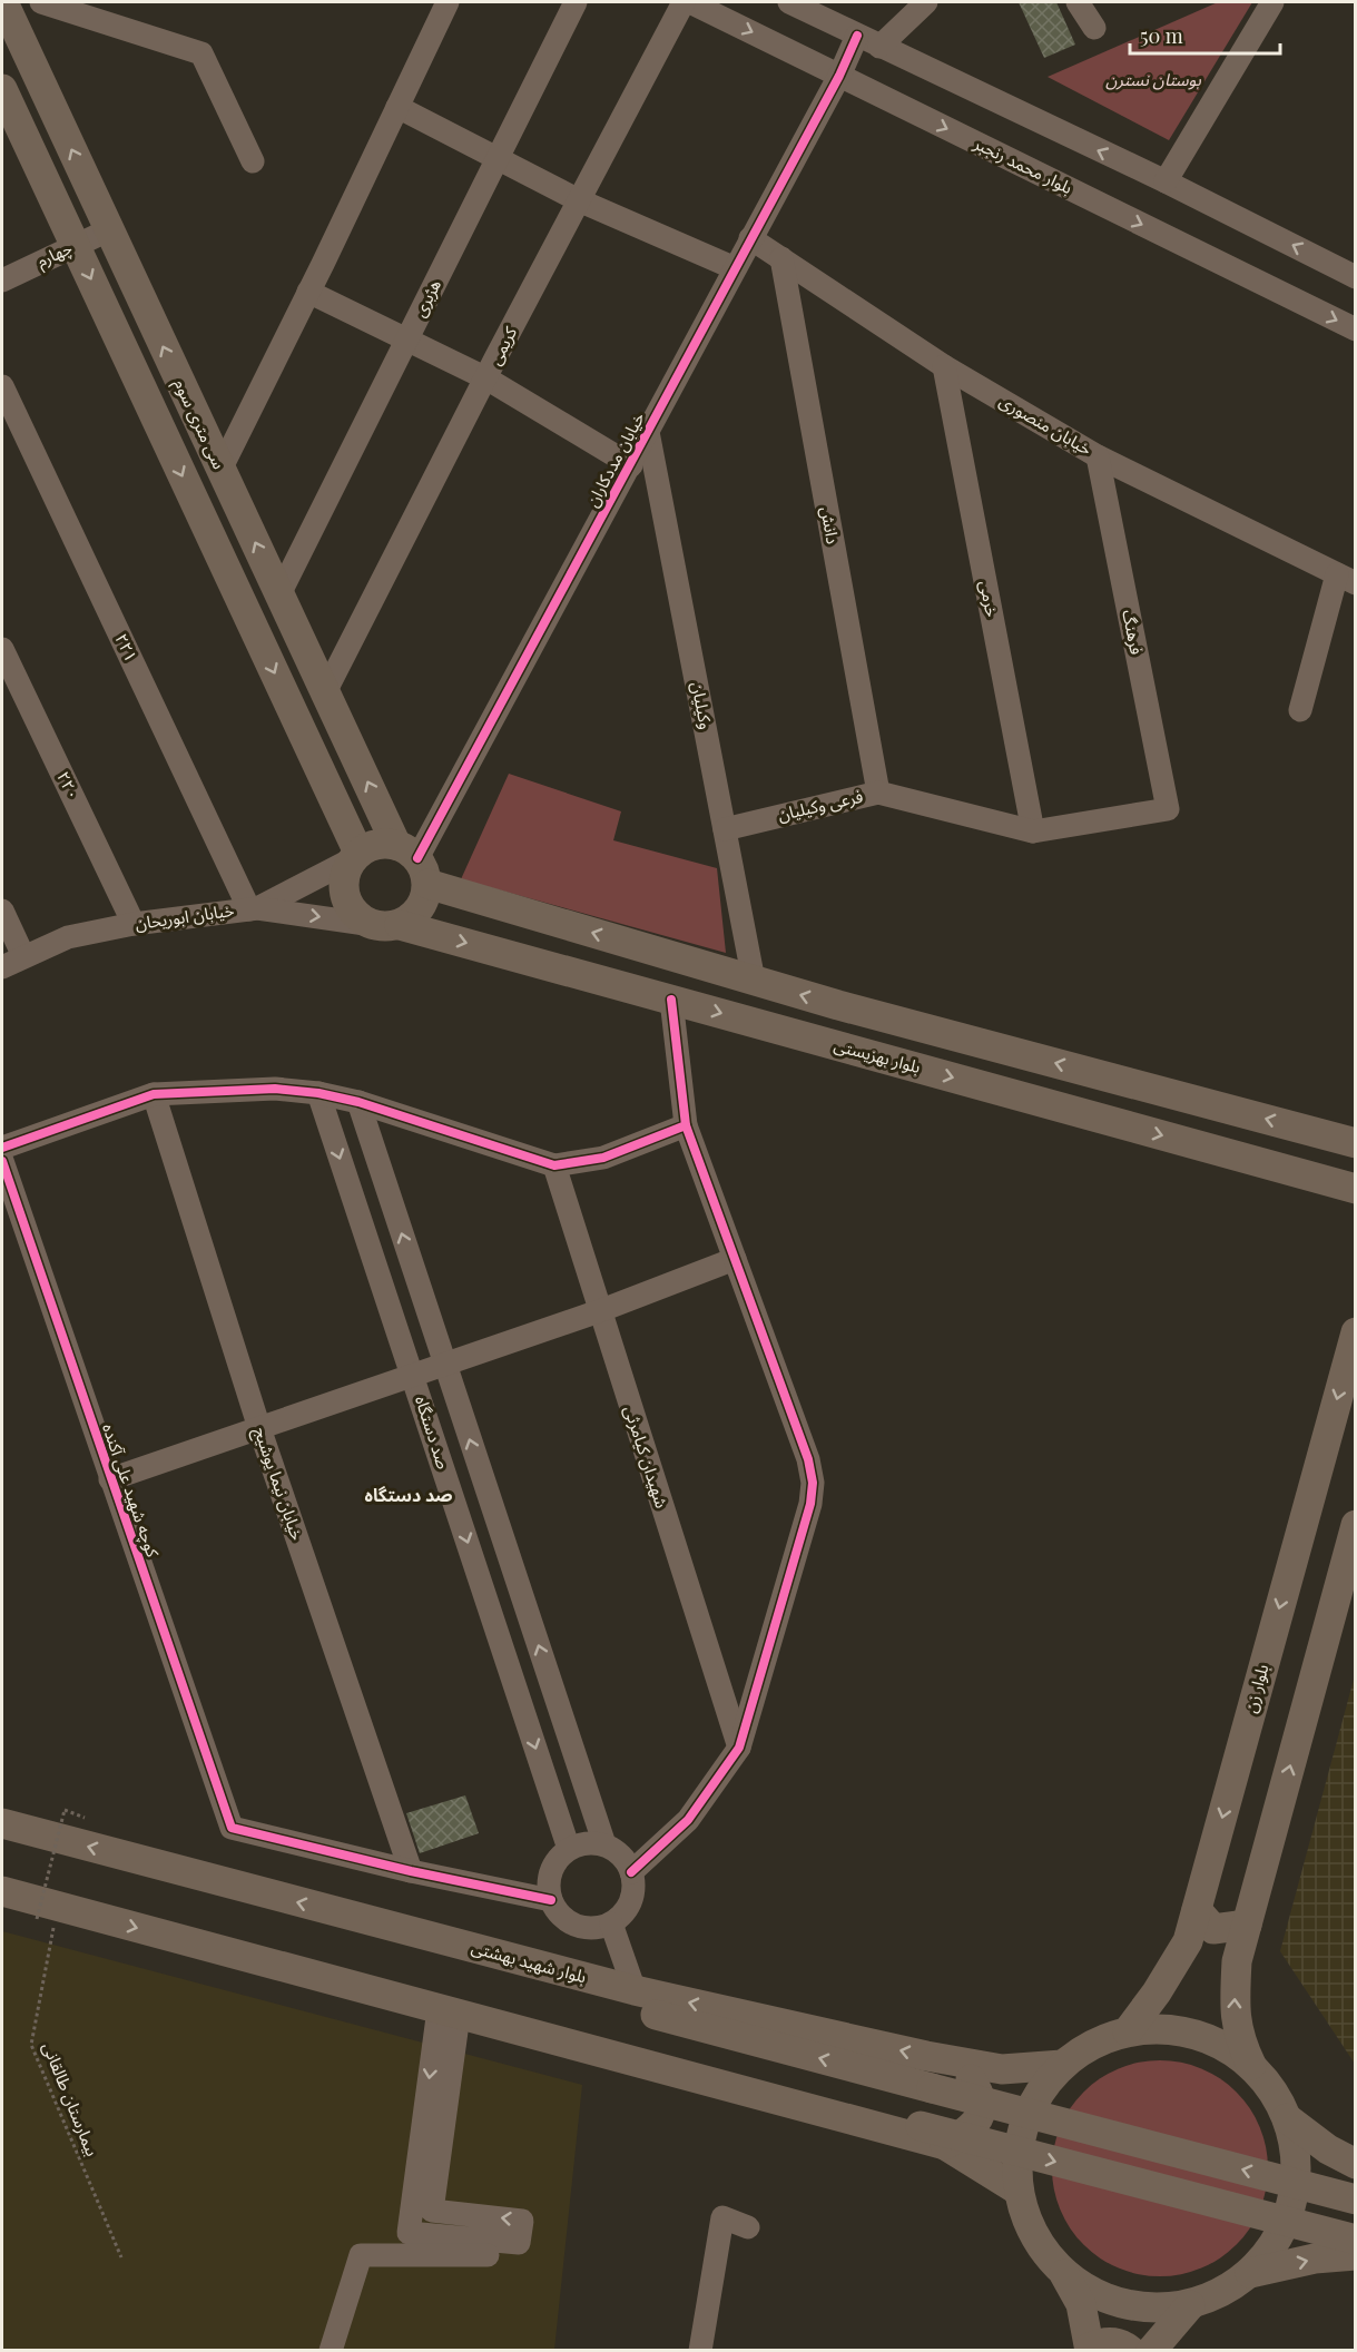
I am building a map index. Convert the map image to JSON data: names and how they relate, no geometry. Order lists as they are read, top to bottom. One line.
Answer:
{"streets":{"main road":["سی متری سوم","بلوار بهزیستی","بلوار زن","بلوار شهید بهشتی"],"street":["بلوار محمد رنجبر","چهارم","هژبری","کریمی","خیابان منصوری","خیابان مددکاران","دانش","خرمی","فرهنگ","۲۲۱","وکیلیان","۲۲۰","فرعی وکیلیان","خیابان ابوریحان","صد دستگاه","شهیدان کیامرثی","خیابان نیما یوشیج","کوچه شهید علی آکنده"],"path":["بیمارستان طالقانی"]},"crossings":[["بلوار محمد رنجبر","خیابان مددکاران"],["چهارم","سی متری سوم"],["هژبری","سی متری سوم"],["کریمی","سی متری سوم"],["سی متری سوم","خیابان مددکاران"],["سی متری سوم","خیابان ابوریحان"],["سی متری سوم","بلوار بهزیستی"],["خیابان منصوری","خیابان مددکاران"],["خیابان منصوری","دانش"],["خیابان منصوری","خرمی"],["خیابان منصوری","فرهنگ"],["خیابان مددکاران","وکیلیان"],["خیابان مددکاران","خیابان ابوریحان"],["خیابان مددکاران","بلوار بهزیستی"],["دانش","فرعی وکیلیان"],["خرمی","فرهنگ"],["خرمی","فرعی وکیلیان"],["فرهنگ","فرعی وکیلیان"],["۲۲۱","خیابان ابوریحان"],["وکیلیان","فرعی وکیلیان"],["۲۲۰","خیابان ابوریحان"],["خیابان ابوریحان","بلوار بهزیستی"],["خیابان نیما یوشیج","کوچه شهید علی آکنده"]],"districts":["صد دستگاه"],"parks":["بوستان نسترن"],"scale_bar":"50 m"}
